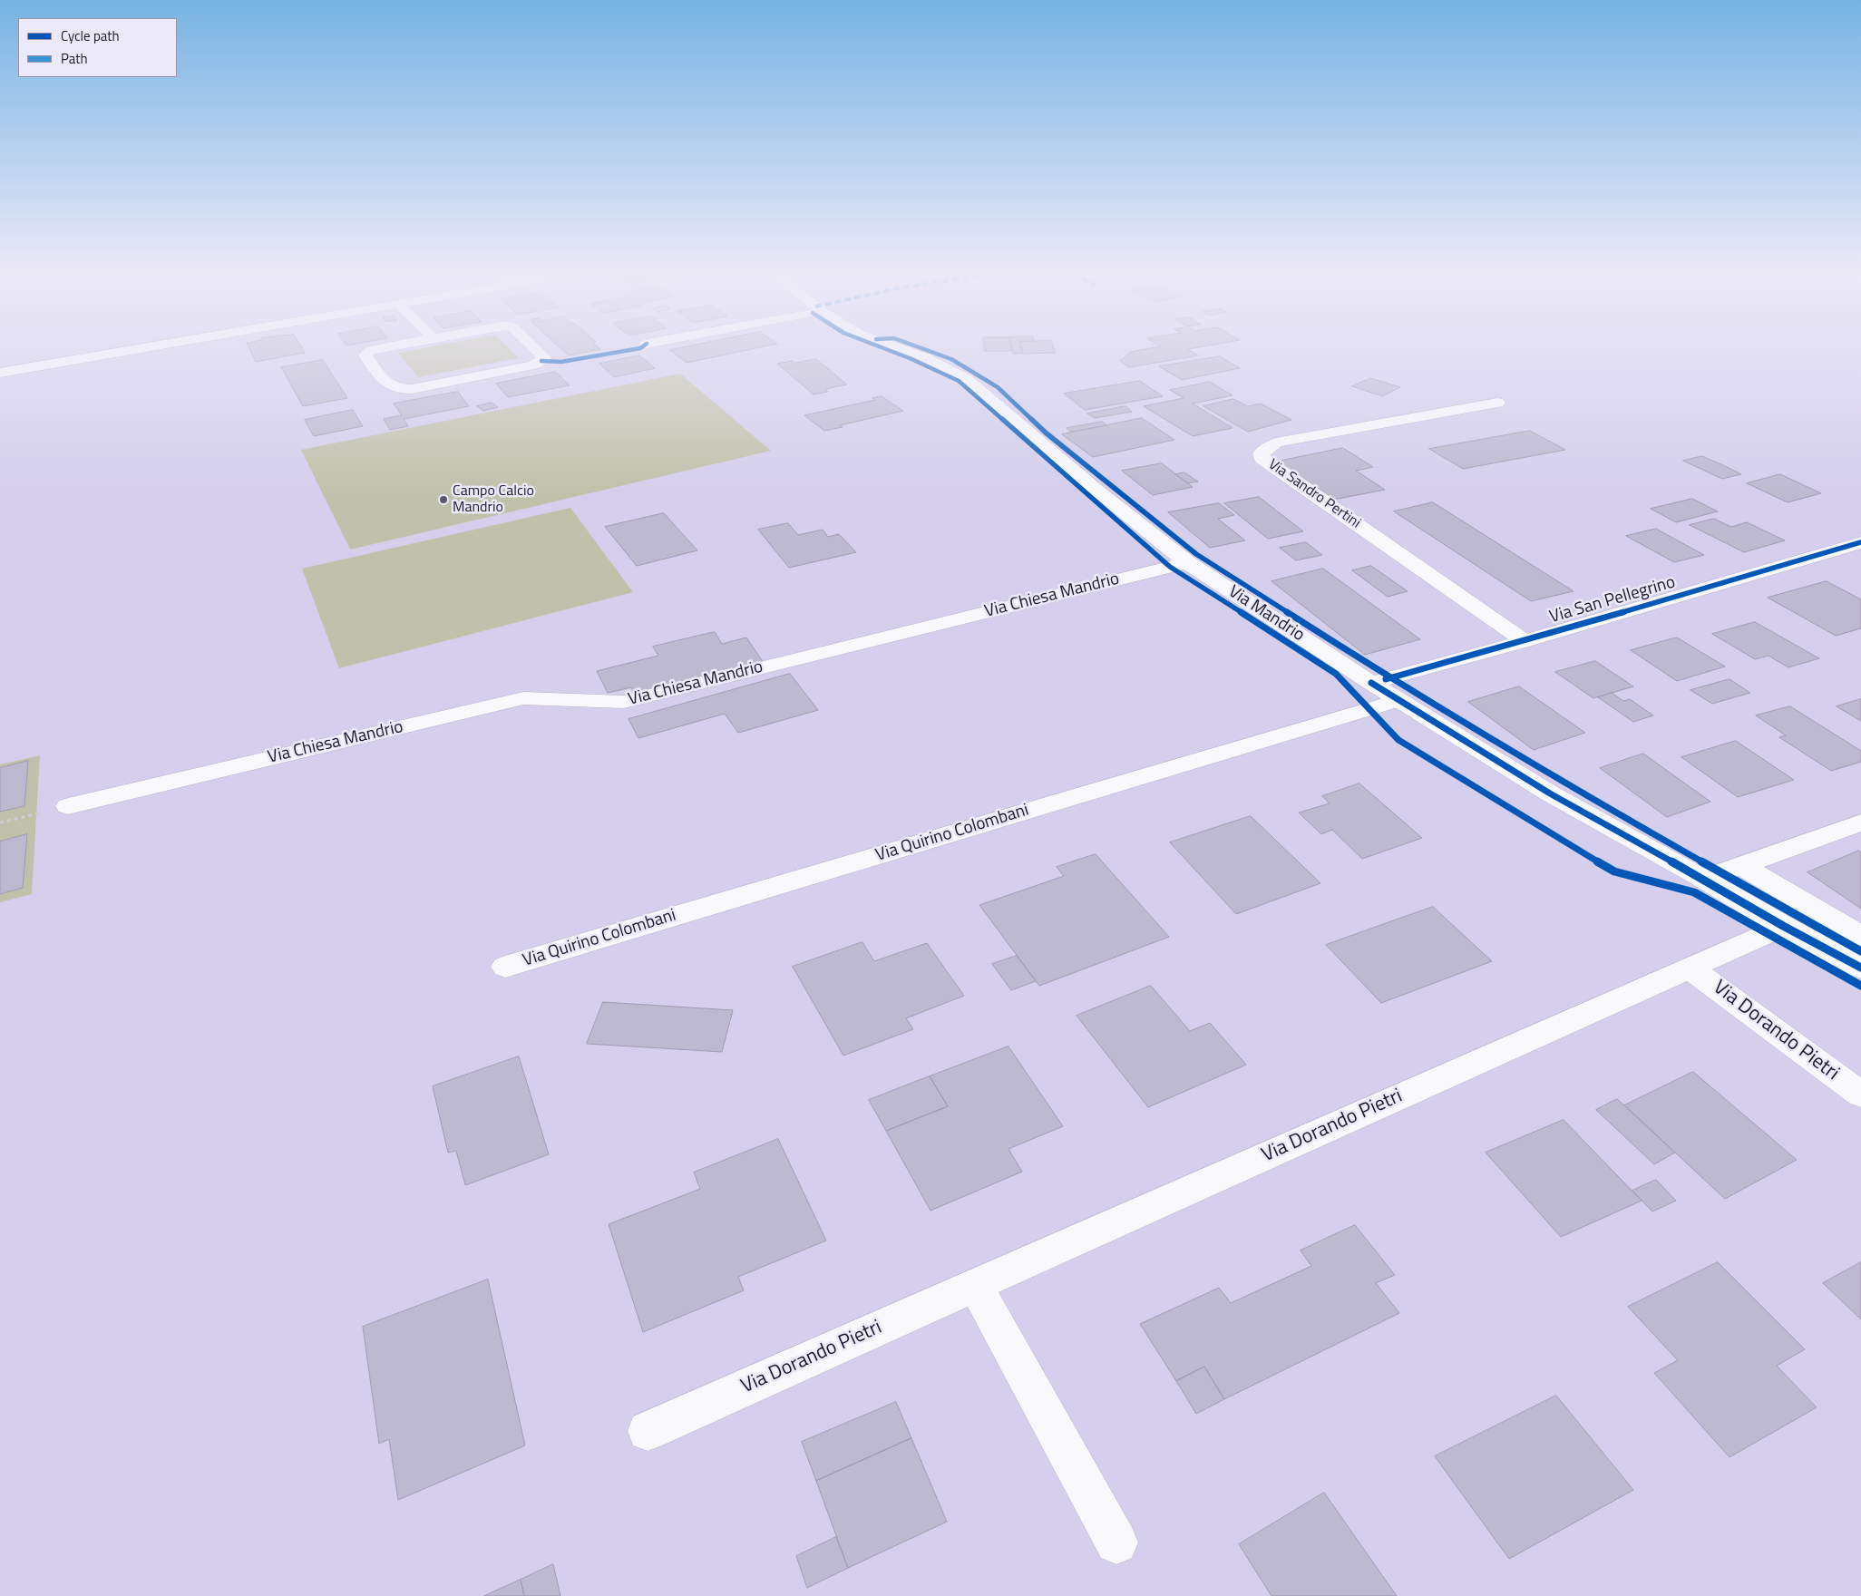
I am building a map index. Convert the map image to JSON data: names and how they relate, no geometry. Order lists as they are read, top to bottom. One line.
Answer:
{"streets":{"street":["Via Sandro Pertini","Via Chiesa Mandrio","Via San Pellegrino","Via Mandrio","Via Quirino Colombani","Via Dorando Pietri"]},"crossings":[["Via Sandro Pertini","Via San Pellegrino"],["Via Chiesa Mandrio","Via Mandrio"],["Via San Pellegrino","Via Mandrio"],["Via Mandrio","Via Quirino Colombani"],["Via Mandrio","Via Dorando Pietri"]],"places":["Campo Calcio Mandrio"],"legend":["Cycle path","Path"]}
